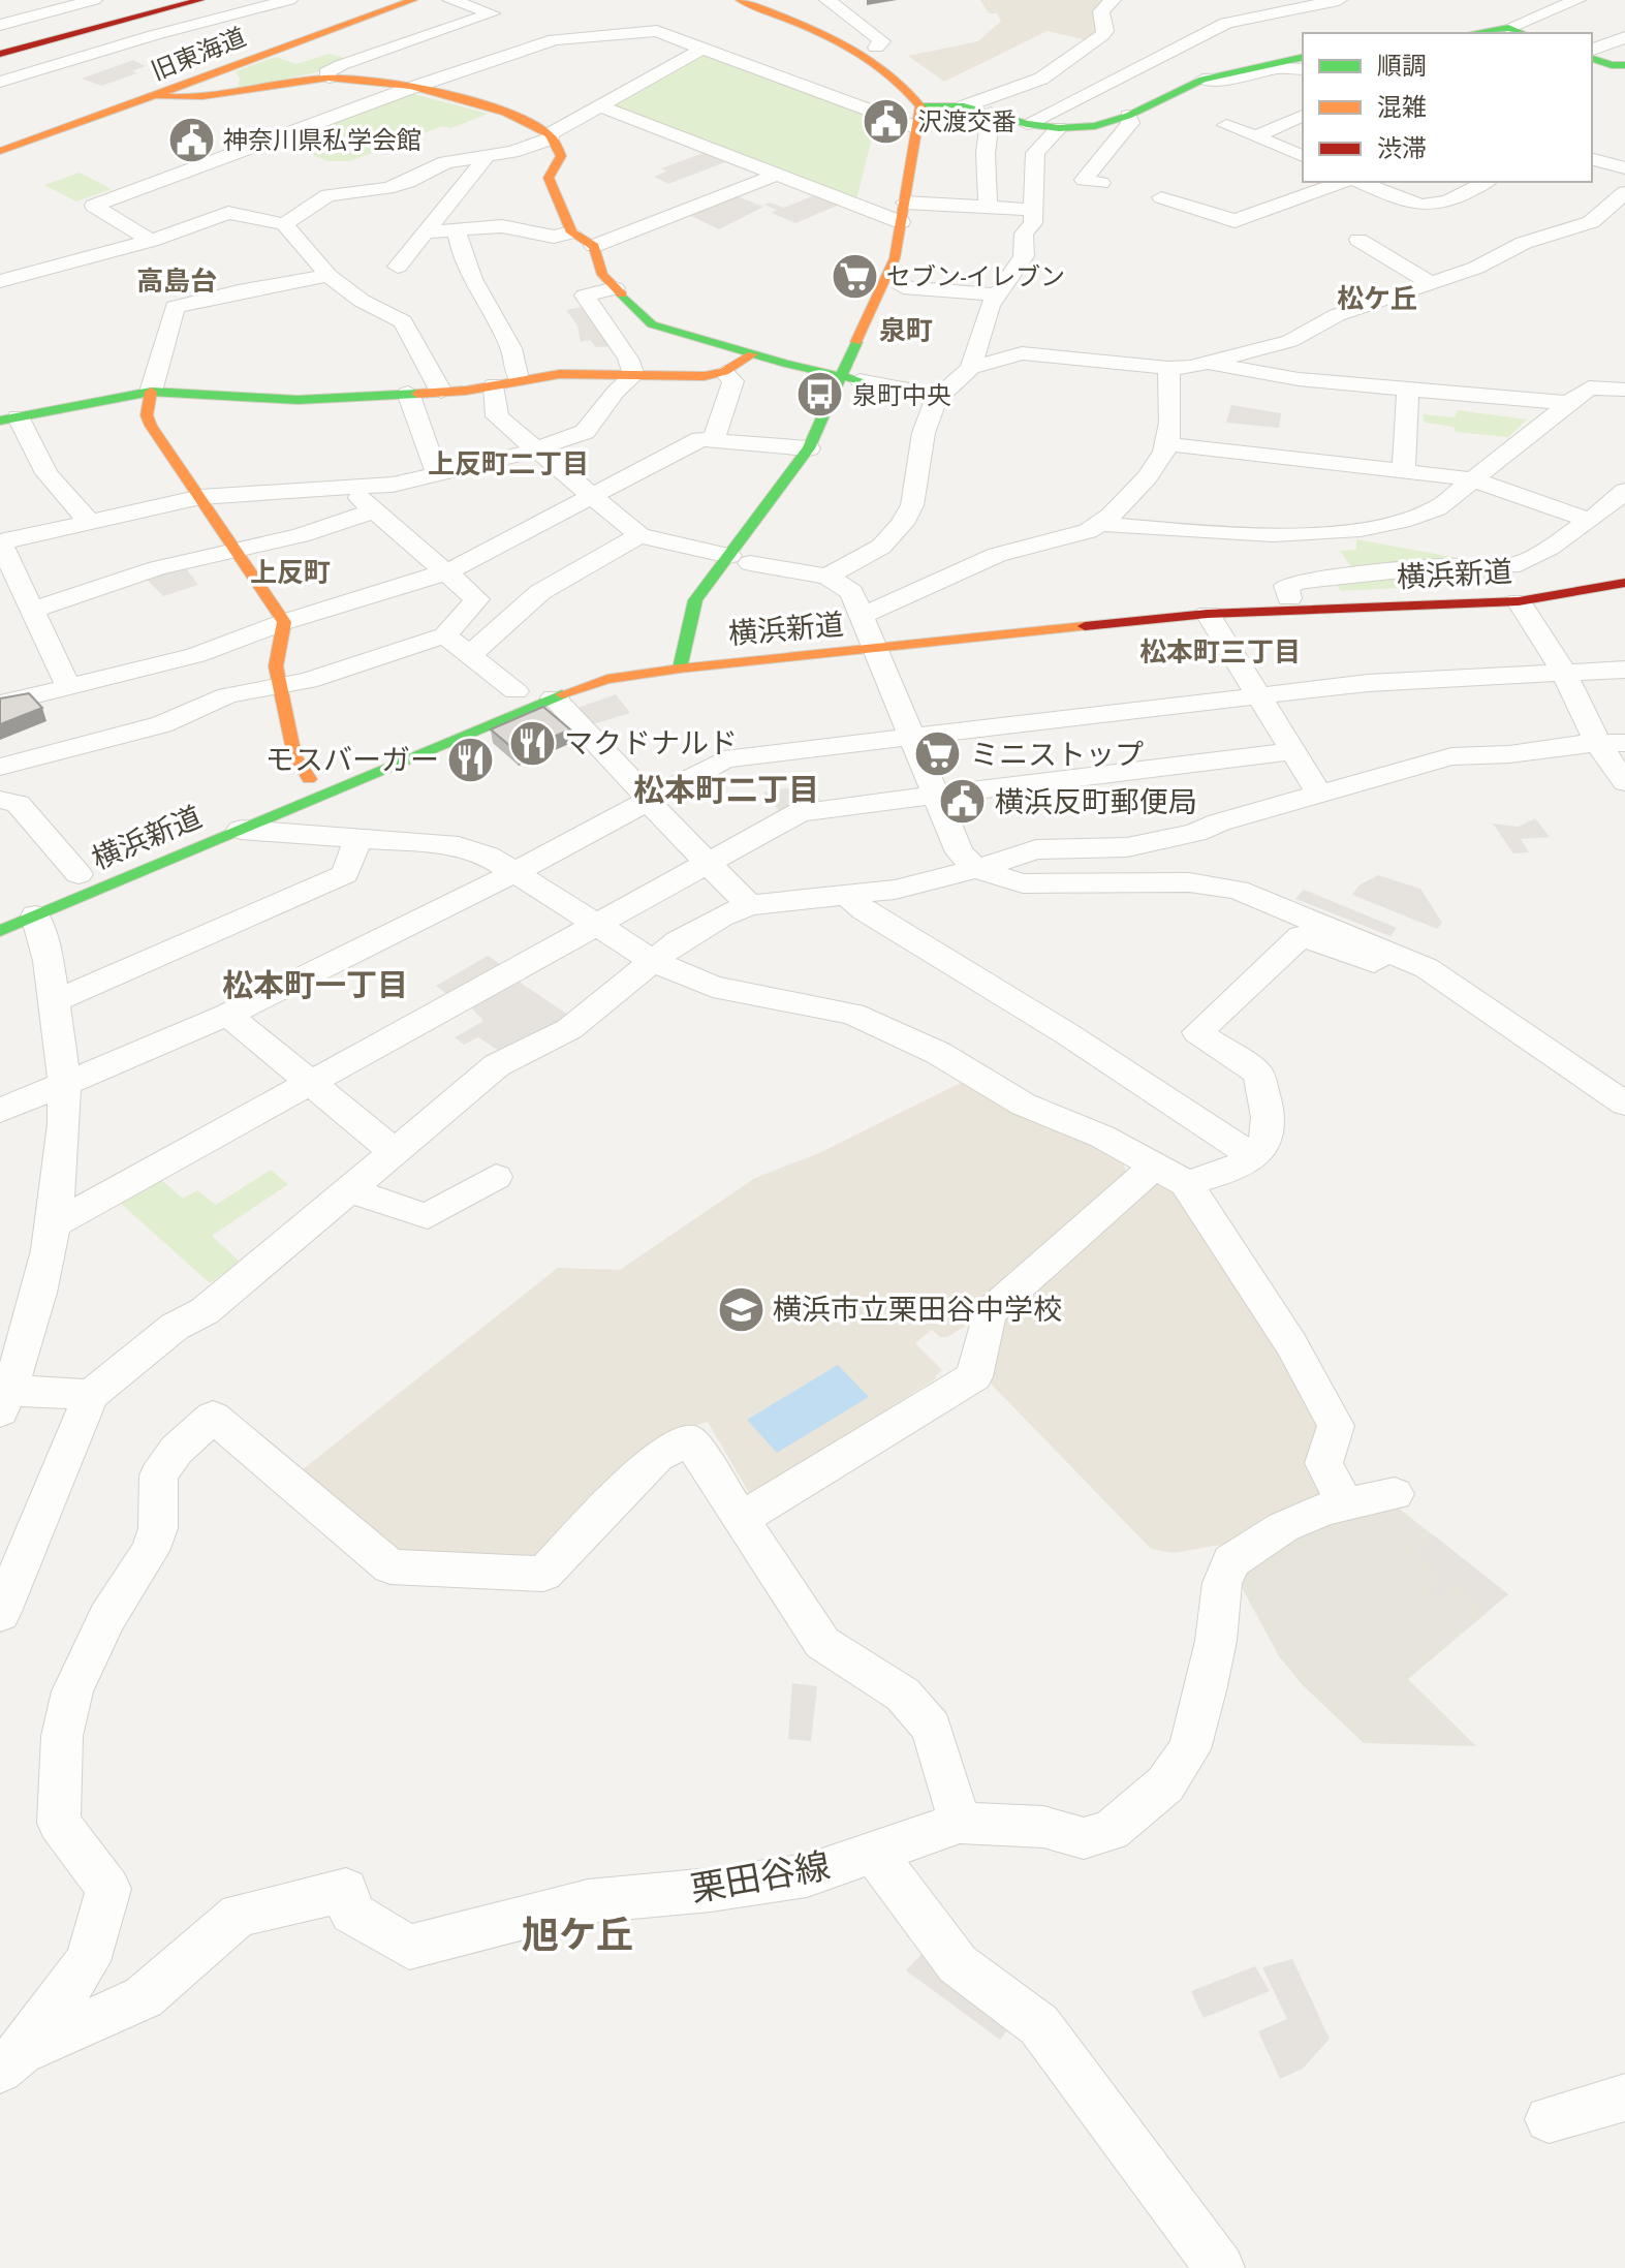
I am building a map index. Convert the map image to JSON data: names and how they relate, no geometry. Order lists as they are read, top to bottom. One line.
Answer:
{"streets":{"main road":["旧東海道","横浜新道"],"street":["栗田谷線"]},"districts":["高島台","松ケ丘","泉町","上反町二丁目","上反町","松本町三丁目","松本町二丁目","松本町一丁目","旭ケ丘"],"places":{"public building":["沢渡交番","神奈川県私学会館","横浜反町郵便局"],"supermarket":["セブン-イレブン","ミニストップ"],"bus stop":["泉町中央"],"restaurant":["マクドナルド","モスバーガー"],"school or university":["横浜市立栗田谷中学校"]},"legend":["順調","混雑","渋滞"]}
